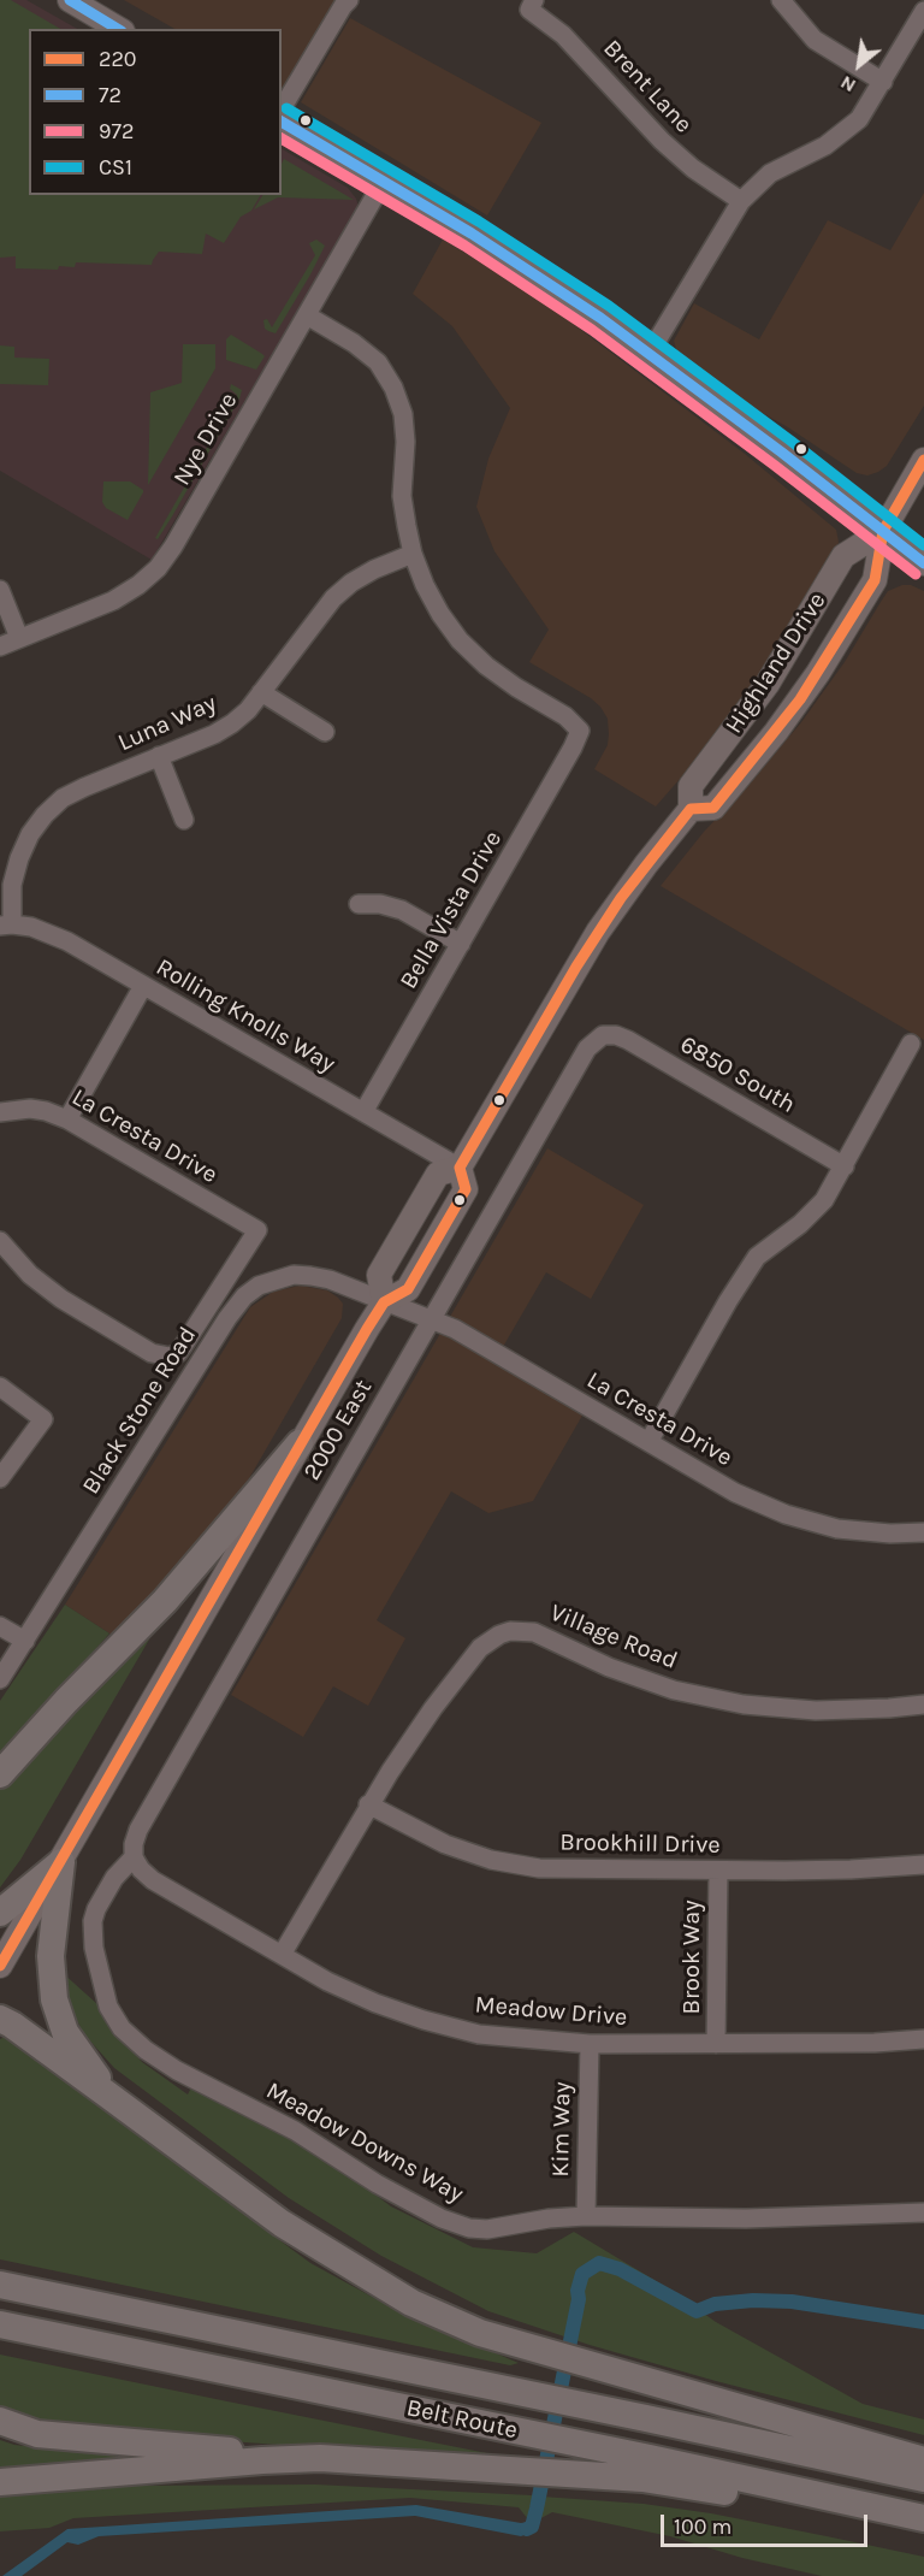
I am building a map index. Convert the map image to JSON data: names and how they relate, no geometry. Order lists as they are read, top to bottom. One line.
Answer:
{"streets":{"highway":["Belt Route"],"main road":["Highland Drive"],"street":["Brent Lane","Nye Drive","Luna Way","Bella Vista Drive","Rolling Knolls Way","6850 South","La Cresta Drive","Black Stone Road","2000 East","Village Road","Brookhill Drive","Brook Way","Meadow Drive","Kim Way","Meadow Downs Way"]},"crossings":[["Highland Drive","Rolling Knolls Way"],["Highland Drive","La Cresta Drive"],["Highland Drive","Black Stone Road"],["Luna Way","Bella Vista Drive"],["Luna Way","Rolling Knolls Way"],["Bella Vista Drive","Rolling Knolls Way"],["6850 South","2000 East"],["La Cresta Drive","Black Stone Road"],["La Cresta Drive","2000 East"],["2000 East","Meadow Drive"],["2000 East","Meadow Downs Way"],["Village Road","Brookhill Drive"],["Village Road","Meadow Drive"],["Brookhill Drive","Brook Way"],["Brook Way","Meadow Drive"],["Meadow Drive","Kim Way"],["Meadow Drive","Meadow Downs Way"],["Kim Way","Meadow Downs Way"]],"lines":["transit line 72","transit line CS1","transit line 972","transit line 220"],"legend":["220","72","972","CS1"],"scale_bar":"100 m","north":"bottom left"}
